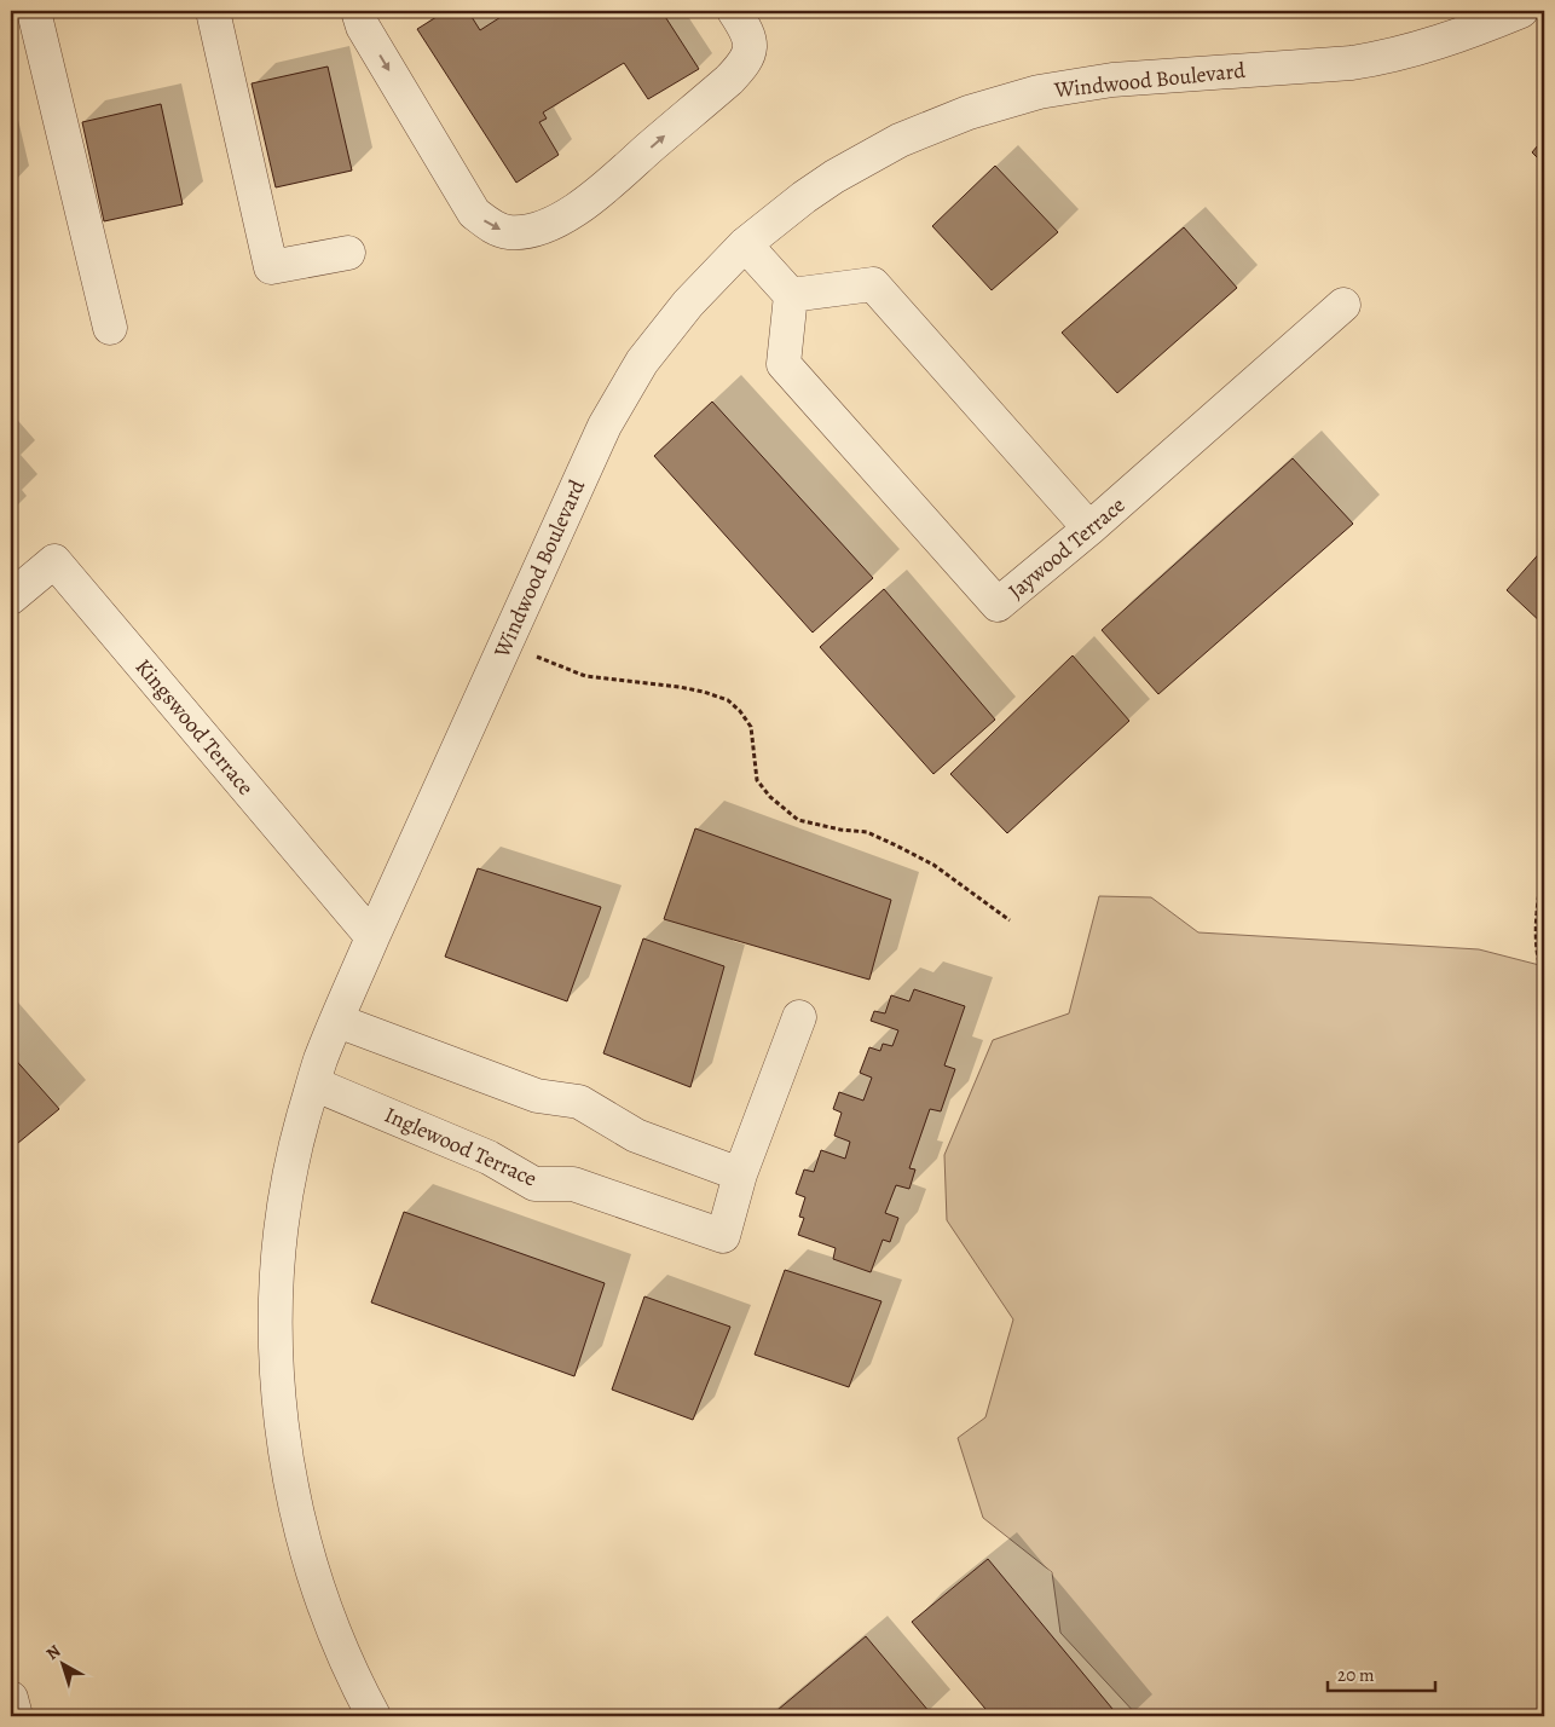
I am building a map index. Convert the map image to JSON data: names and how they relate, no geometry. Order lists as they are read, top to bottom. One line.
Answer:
{"streets":{"street":["Windwood Boulevard","Jaywood Terrace","Kingswood Terrace","Inglewood Terrace"]},"crossings":[["Windwood Boulevard","Kingswood Terrace"],["Windwood Boulevard","Inglewood Terrace"]],"scale_bar":"20 m","north":"top left"}
